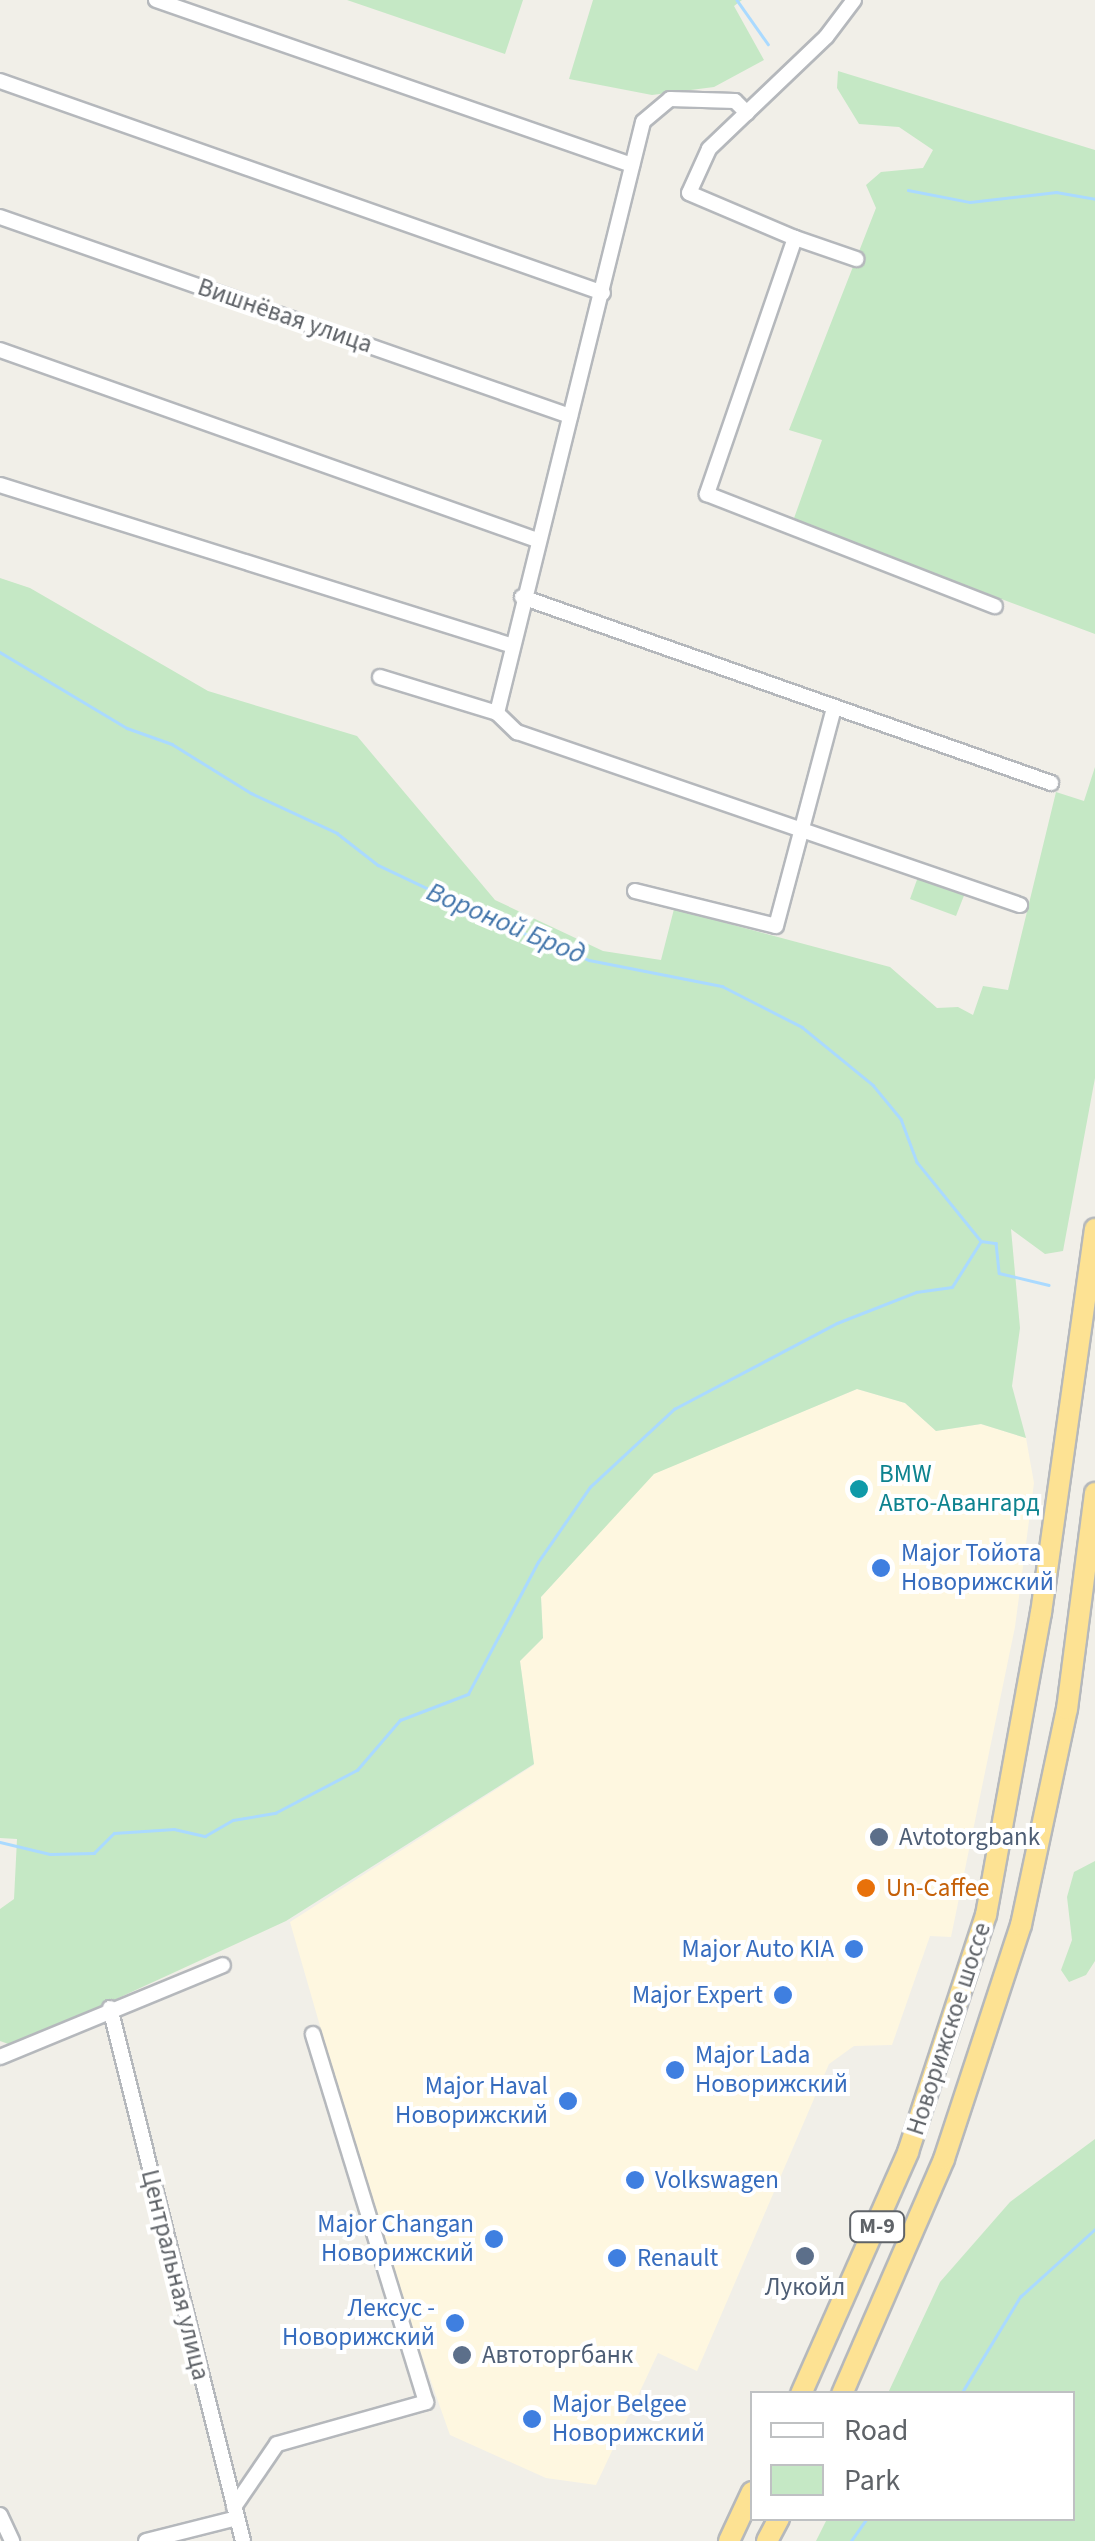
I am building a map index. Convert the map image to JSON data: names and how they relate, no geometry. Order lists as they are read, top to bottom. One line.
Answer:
{"streets":{"highway":["Новорижское шоссе","М-9"],"street":["Вишнёвая улица","Центральная улица"]},"water":["Вороной Брод"],"places":["BMW Авто-Авангард","Major Тойота Новорижский","Avtotorgbank","Un-Caffee","Major Auto KIA","Major Expert","Major Lada Новорижский","Major Haval Новорижский","Volkswagen","Major Changan Новорижский","Лукойл","Renault","Лексус - Новорижский","Автоторгбанк","Major Belgee Новорижский"],"legend":["Road","Park"]}
